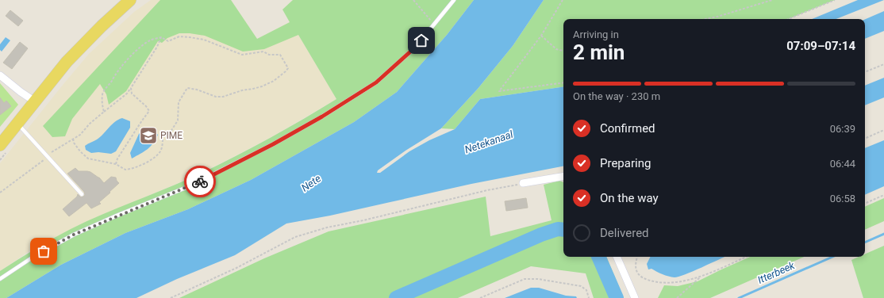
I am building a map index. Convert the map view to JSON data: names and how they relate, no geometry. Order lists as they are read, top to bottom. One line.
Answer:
{"water":["Netekanaal","Nete","Itterbeek"],"places":{"school or university":["PIME"]},"page":{"heading":["2 min","Arriving in","07:09–07:14"],"bar":"On the way · 230 m","list":[["Confirmed","06:39"],["Preparing","06:44"],["On the way","06:58"],"Delivered"]}}
